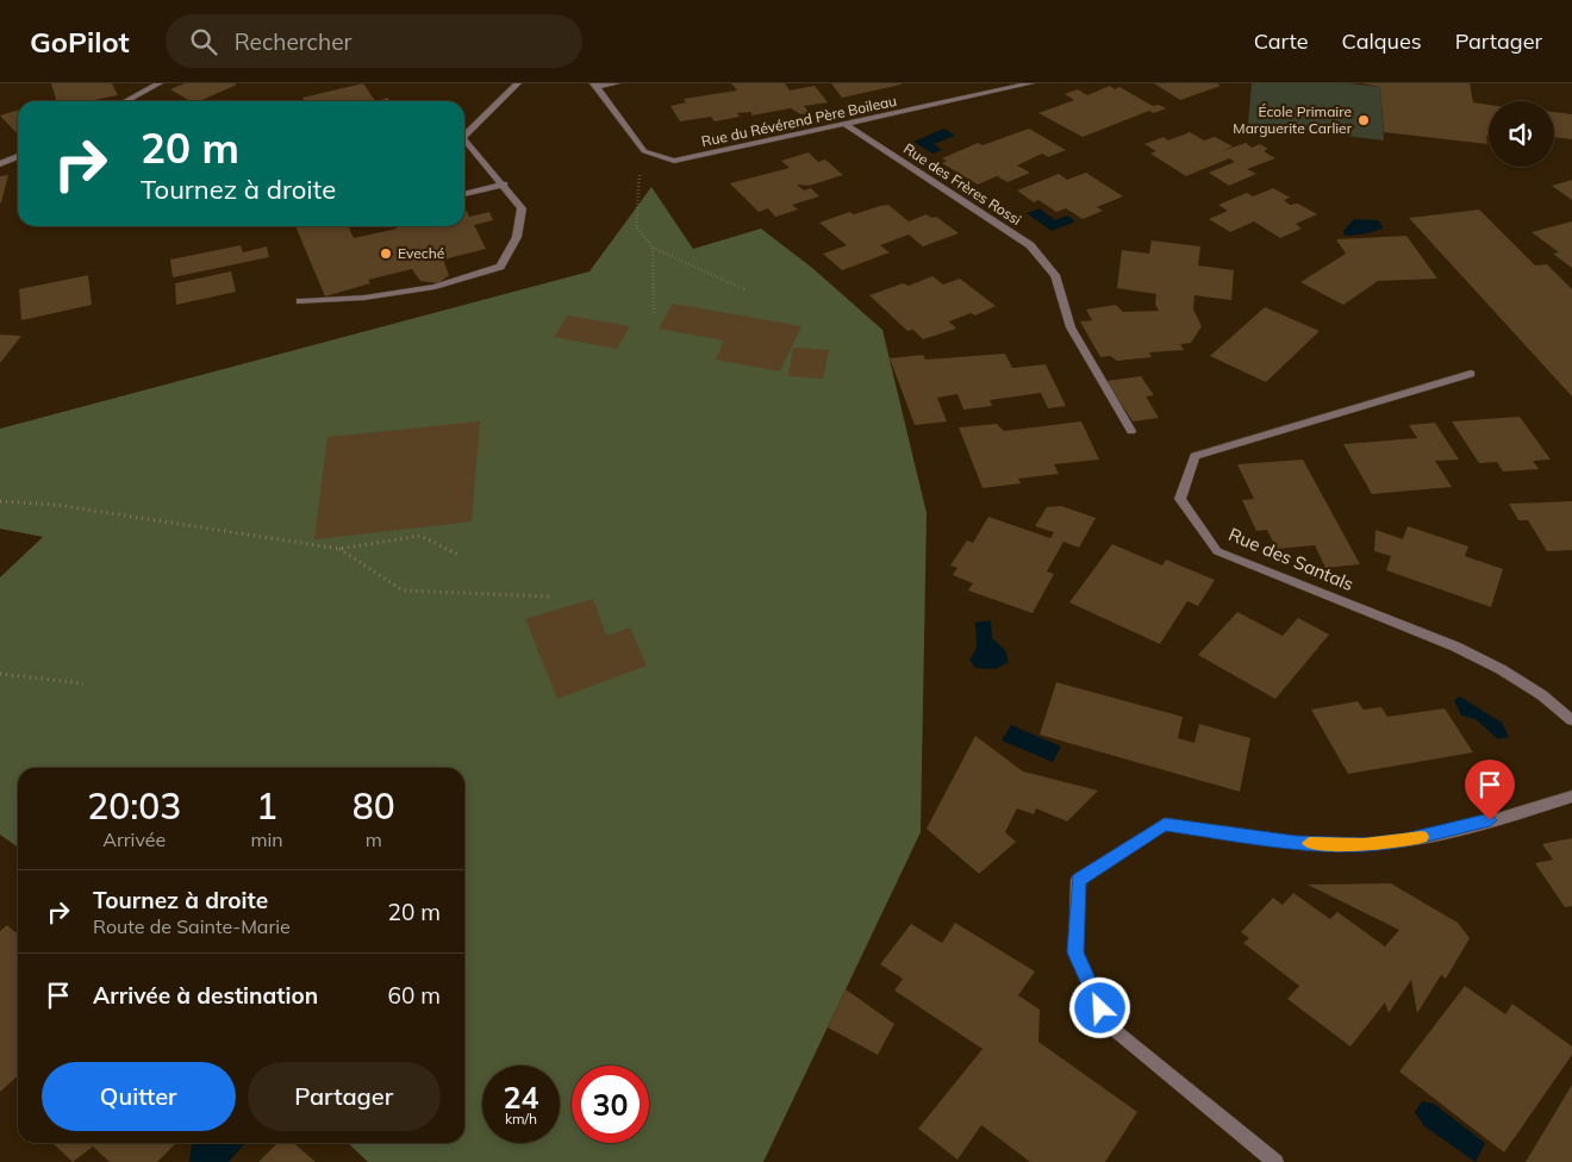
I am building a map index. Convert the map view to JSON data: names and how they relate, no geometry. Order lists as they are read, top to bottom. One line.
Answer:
{"streets":{"street":["Rue du Révérend Père Boileau","Rue des Frères Rossi","Rue des Santals"]},"crossings":[["Rue du Révérend Père Boileau","Rue des Frères Rossi"]],"places":["École Primaire Marguerite Carlier","Eveché"],"page":{"header":"GoPilot","search":"Rechercher","nav":["Carte","Calques","Partager"],"turn":["20 m","Tournez à droite"],"eta":["20:03","Arrivée","1","min","80","m"],"list":[{"name":"Tournez à droite","note":"Route de Sainte-Marie","value":"20 m"},{"name":"Arrivée à destination","value":"60 m"}],"buttons":["Quitter","Partager"],"speed":"24 km/h","limit":"30"}}
